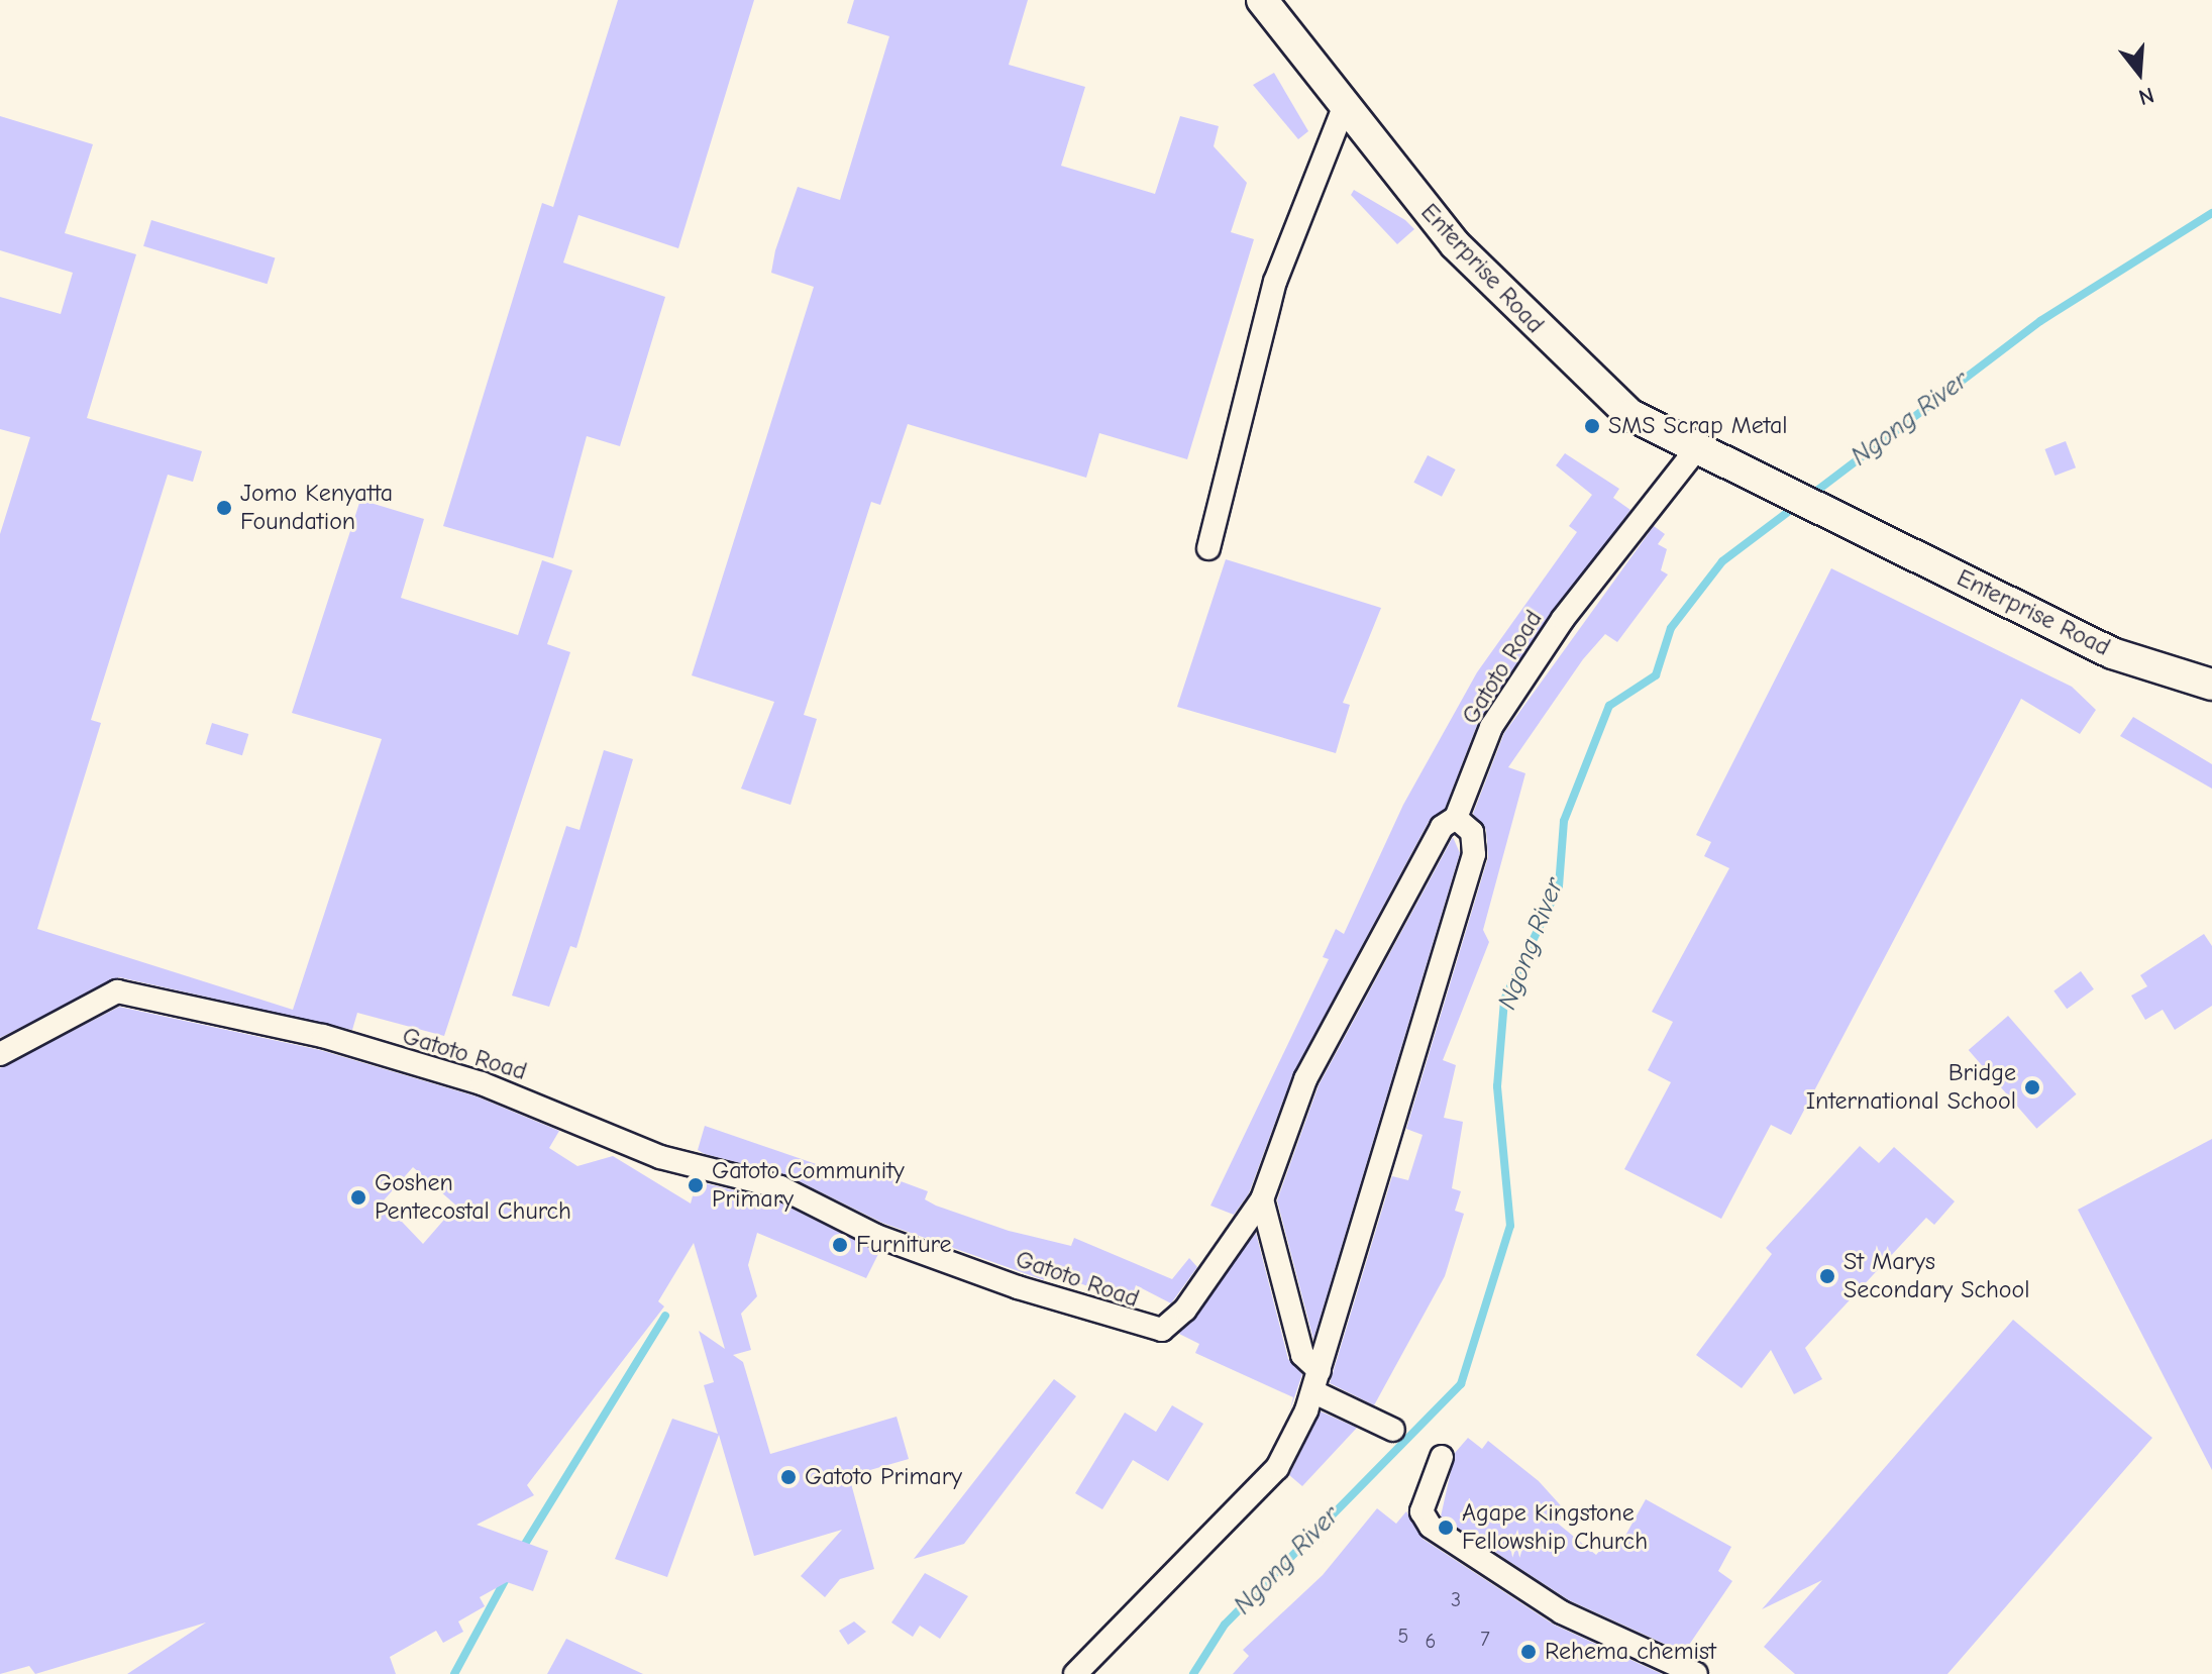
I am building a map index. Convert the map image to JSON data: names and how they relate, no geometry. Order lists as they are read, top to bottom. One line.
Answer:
{"streets":{"main road":["Enterprise Road"],"street":["Gatoto Road"]},"crossings":[["Enterprise Road","Gatoto Road"]],"water":["Ngong River"],"places":["SMS Scrap Metal","Jomo Kenyatta Foundation","Bridge International School","Gatoto Community Primary","Goshen Pentecostal Church","Furniture","St Marys Secondary School","Gatoto Primary","Agape Kingstone Fellowship Church","Rehema chemist"],"house_numbers":["3","5","7","6"],"north":"bottom"}
